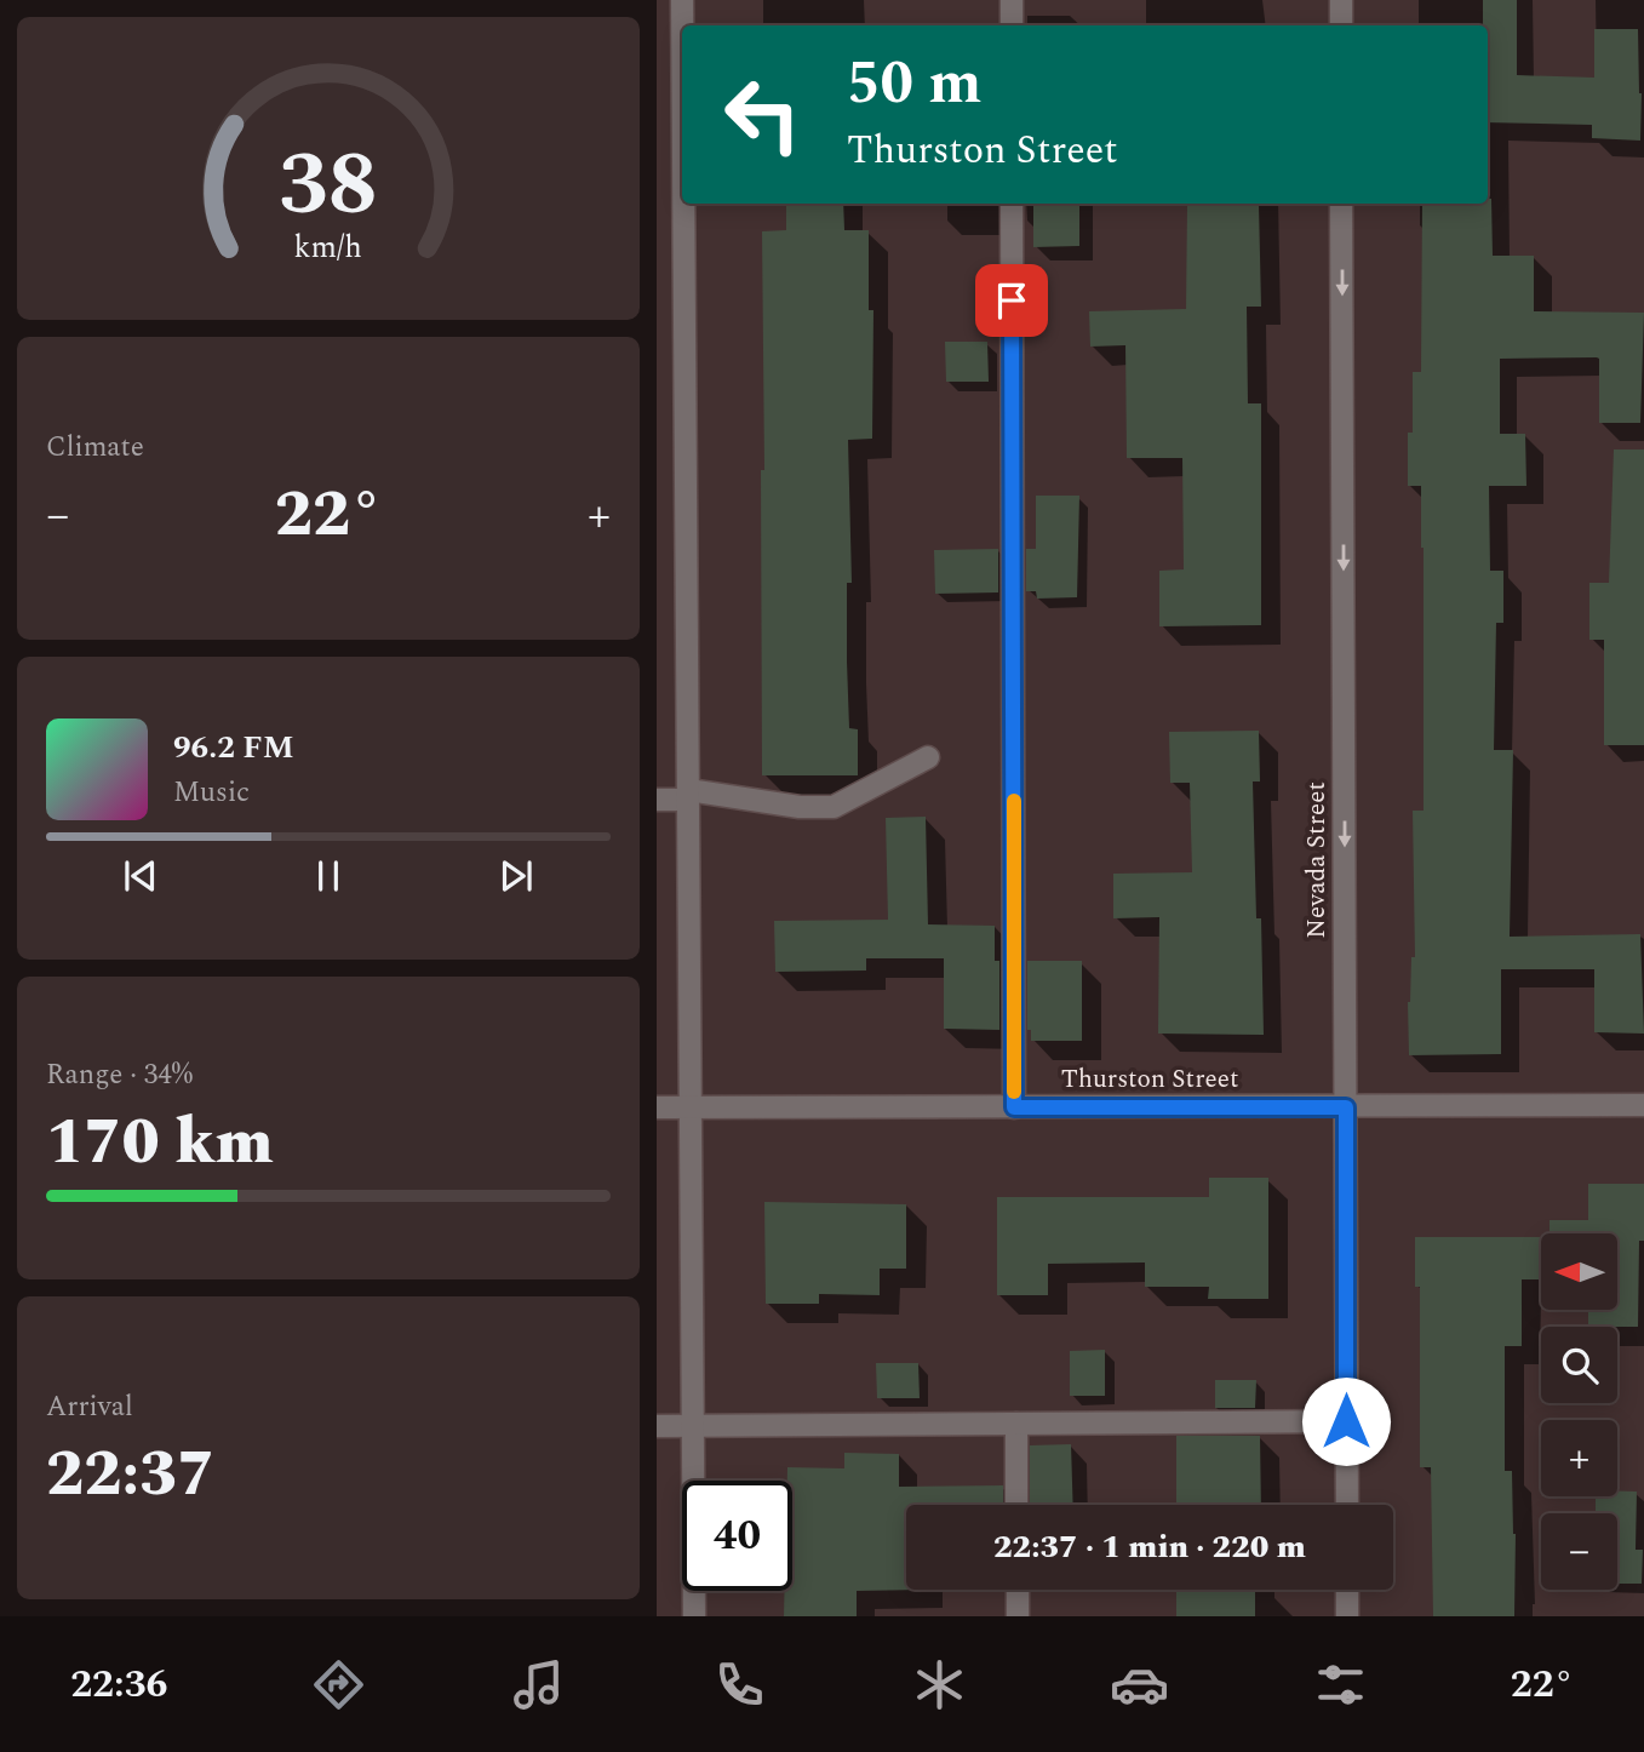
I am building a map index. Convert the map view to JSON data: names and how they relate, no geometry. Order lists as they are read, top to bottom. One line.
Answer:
{"streets":{"street":["Nevada Street","Thurston Street"]},"crossings":[["Nevada Street","Thurston Street"]],"one_way":["Nevada Street"],"north":"left","page":{"turn":["50 m","Thurston Street"],"tile":["Climate",["Range · 34%","170 km"],["Arrival","22:37"]],"heat":["−","22°","+"],"song":["96.2 FM","Music"],"map_buttons":["+","−"],"limit":"40","trip":"22:37 · 1 min · 220 m","tabs":["22:36","22°"],"gauge":["38","km/h"]}}
